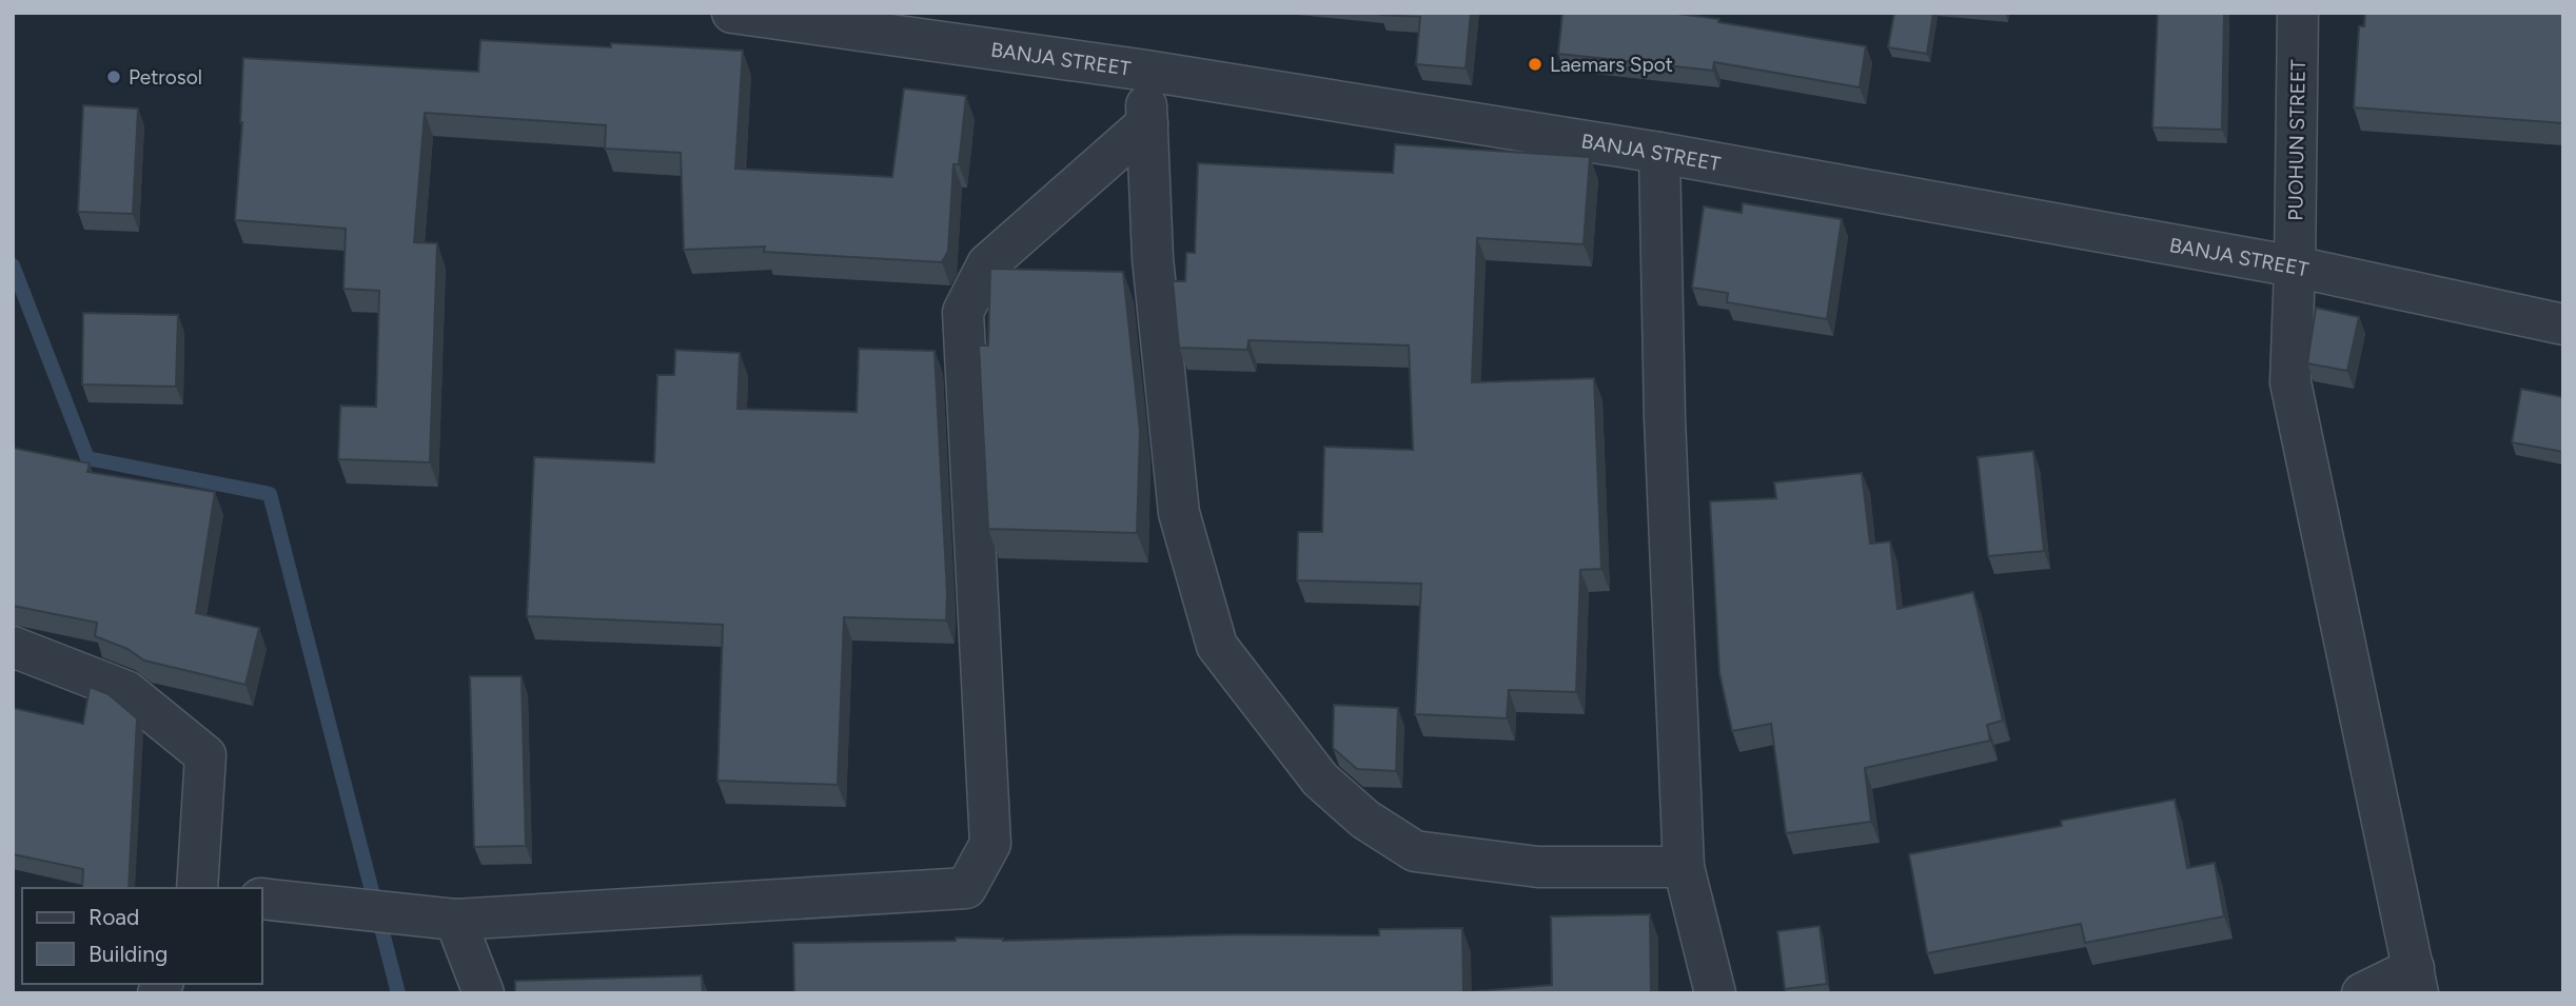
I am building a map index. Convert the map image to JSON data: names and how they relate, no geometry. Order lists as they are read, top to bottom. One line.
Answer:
{"streets":{"street":["BANJA STREET","PUOHUN STREET"]},"crossings":[["BANJA STREET","PUOHUN STREET"]],"places":["Laemars Spot","Petrosol"],"legend":["Road","Building"]}
